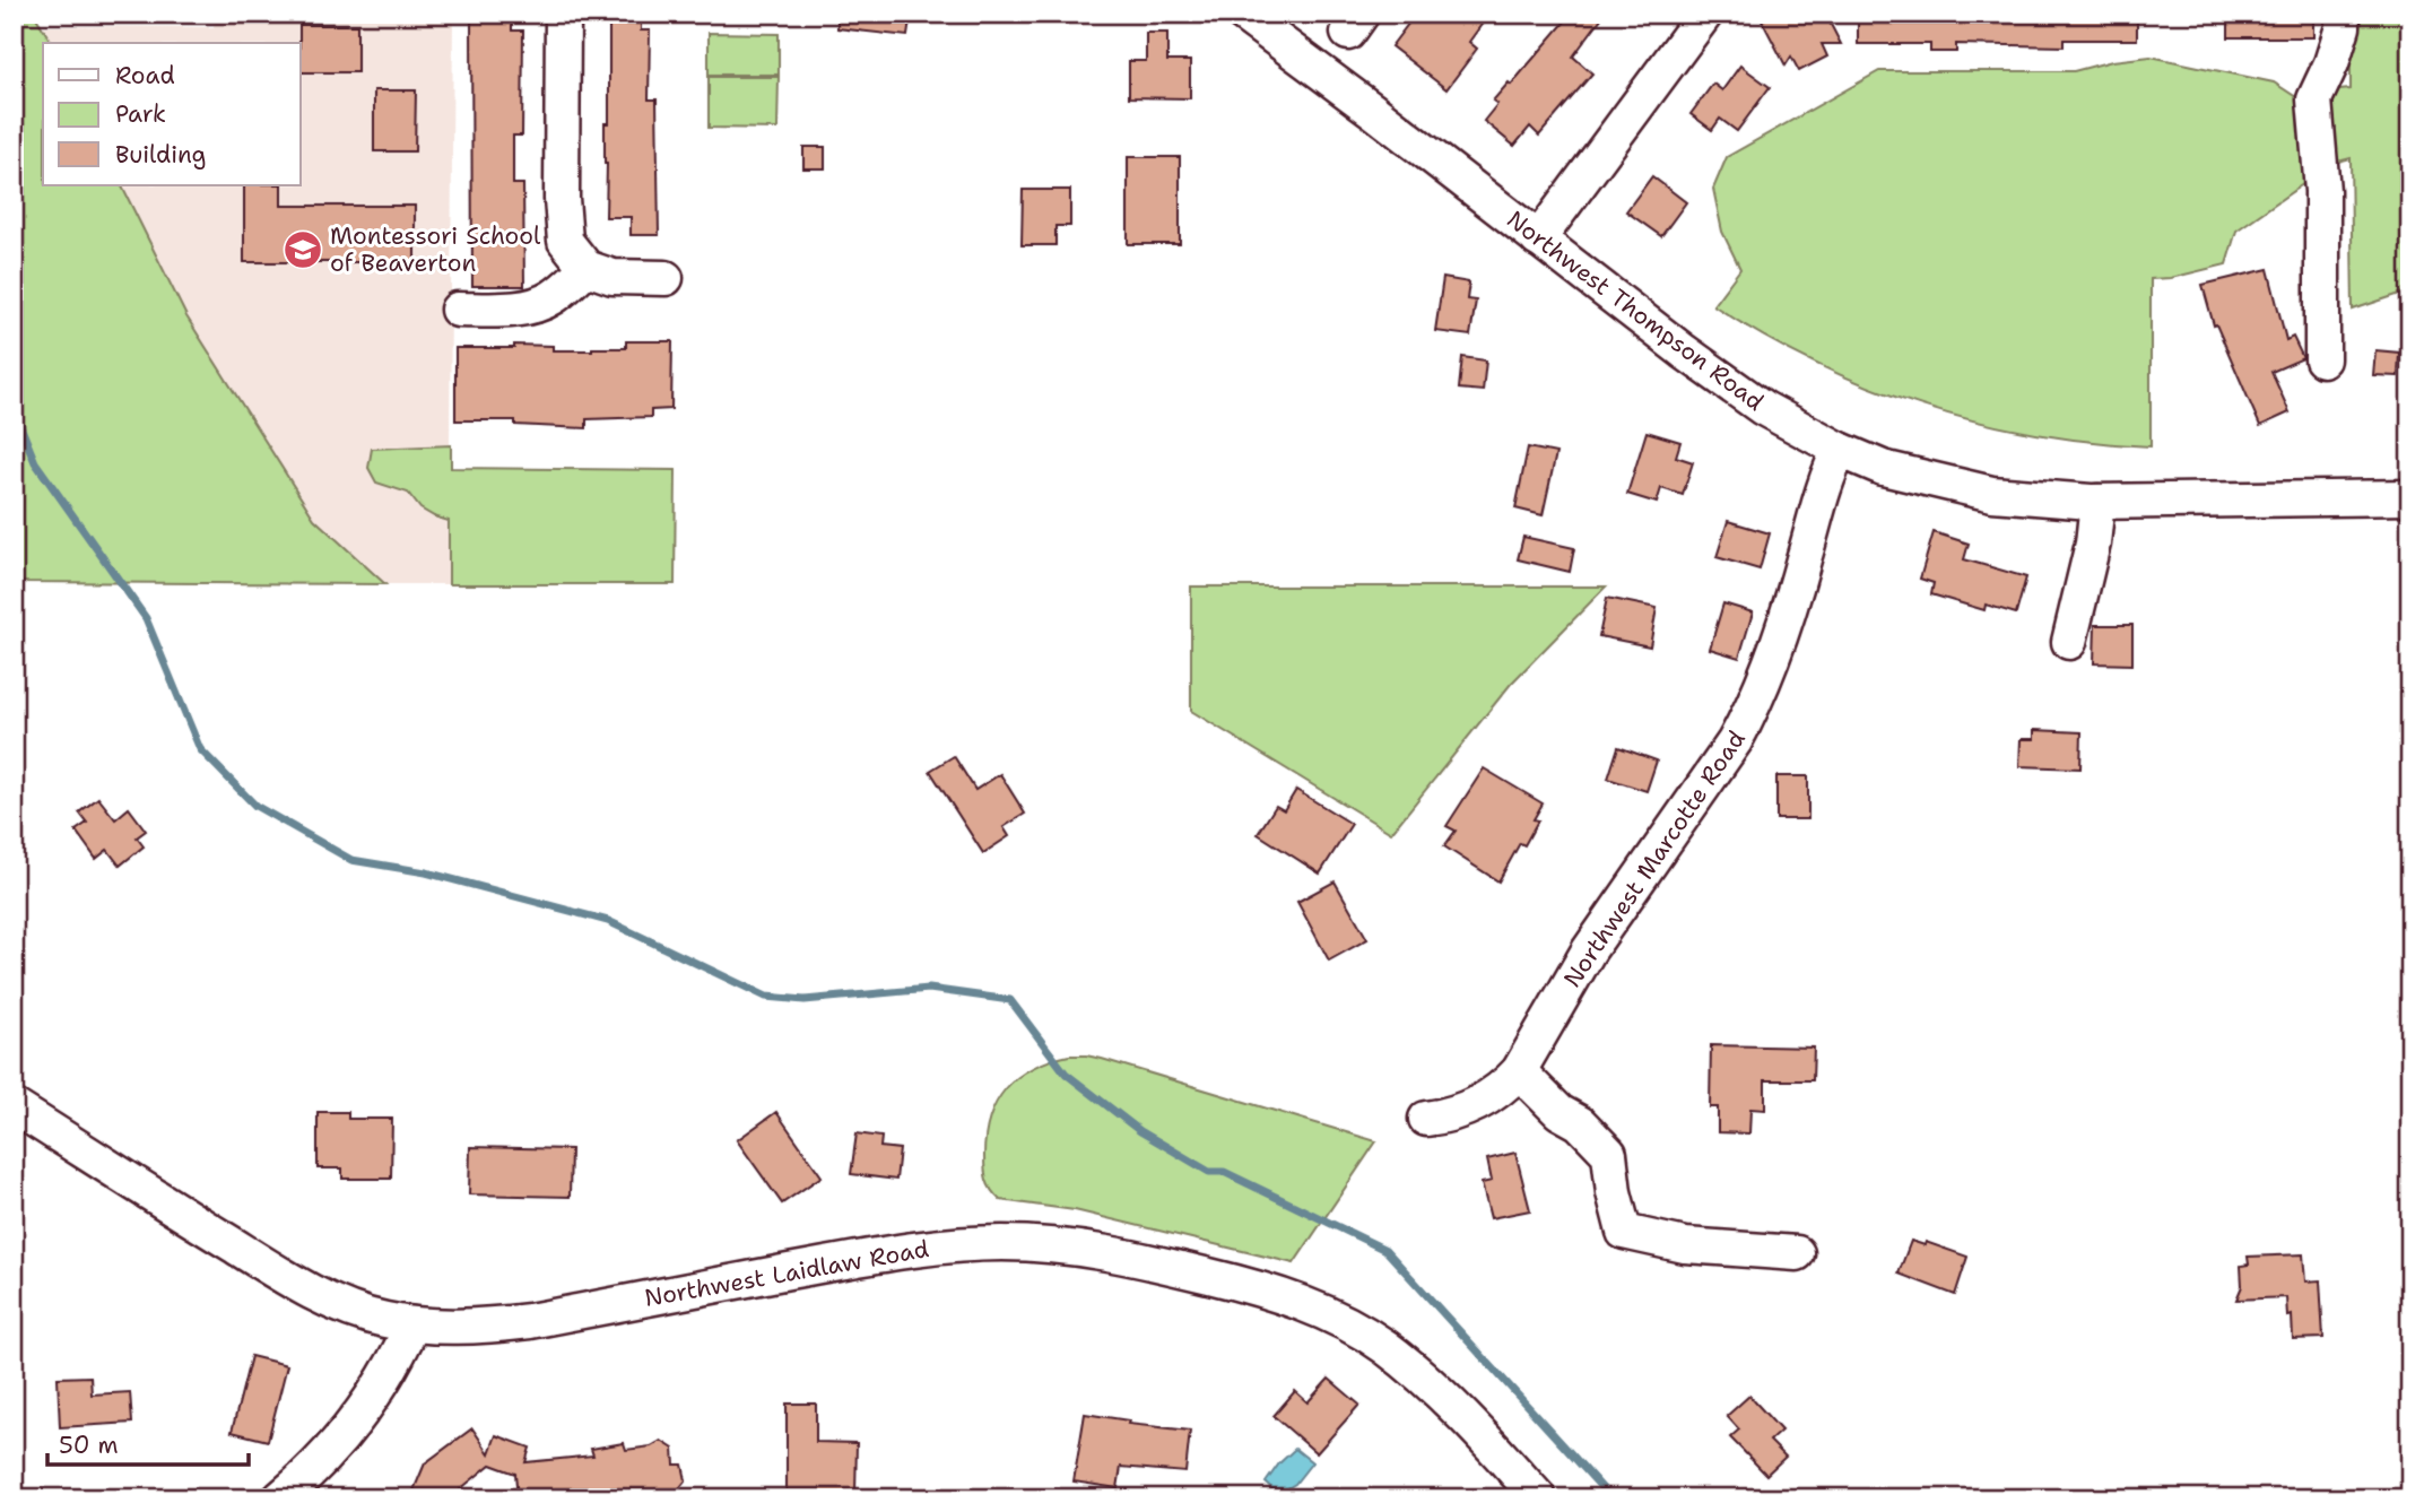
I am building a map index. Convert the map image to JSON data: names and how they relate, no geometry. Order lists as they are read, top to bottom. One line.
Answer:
{"streets":{"street":["Northwest Thompson Road","Northwest Marcotte Road","Northwest Laidlaw Road"]},"crossings":[["Northwest Thompson Road","Northwest Marcotte Road"]],"places":{"school or university":["Montessori School of Beaverton"]},"legend":["Road","Park","Building"],"scale_bar":"50 m"}
